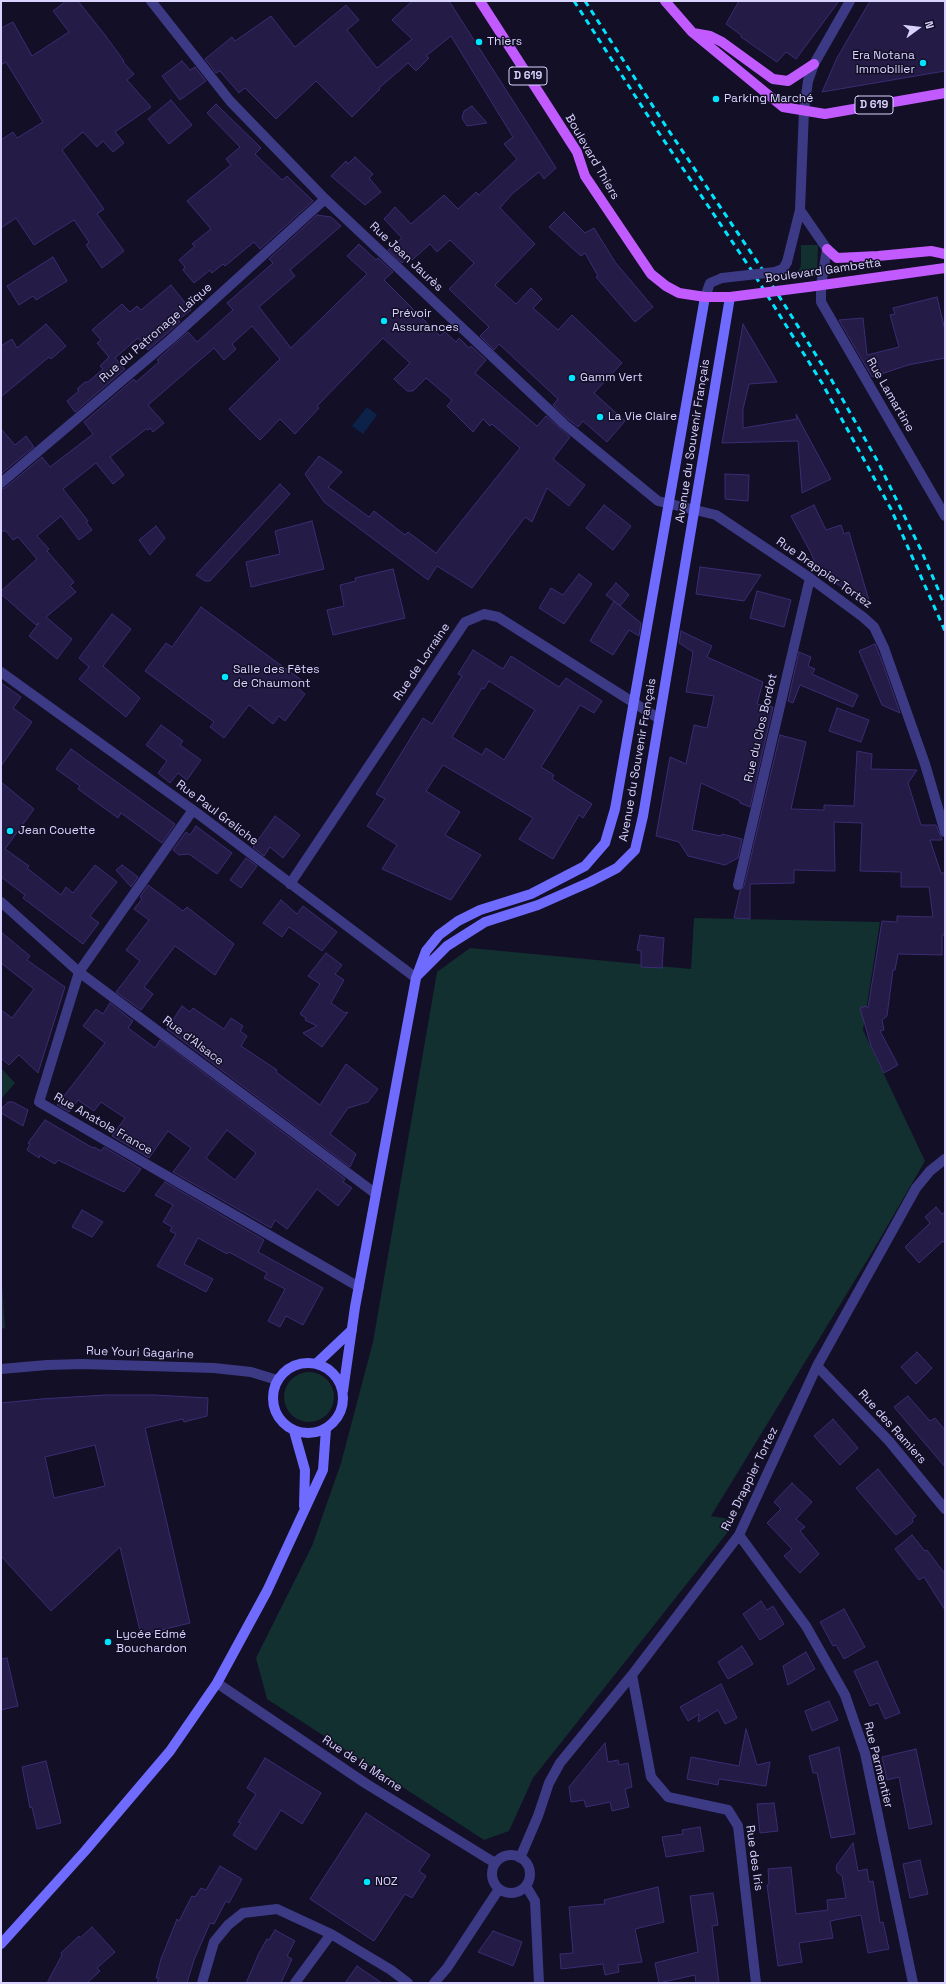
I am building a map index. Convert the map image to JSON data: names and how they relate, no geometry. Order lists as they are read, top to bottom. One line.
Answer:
{"streets":{"main road":["D 619","Boulevard Thiers","Boulevard Gambetta"],"street":["Rue Jean Jaurès","Rue du Patronage Laïque","Rue Lamartine","Avenue du Souvenir Français","Rue Drappier Tortez","Rue de Lorraine","Rue du Clos Bordot","Rue Paul Greliche","Rue d'Alsace","Rue Anatole France","Rue Youri Gagarine","Rue des Ramiers","Rue de la Marne","Rue Parmentier","Rue des Iris"]},"crossings":[["Boulevard Thiers","Boulevard Gambetta"],["Boulevard Thiers","Avenue du Souvenir Français"],["Rue Jean Jaurès","Rue du Patronage Laïque"],["Rue Jean Jaurès","Avenue du Souvenir Français"],["Rue Jean Jaurès","Rue Drappier Tortez"],["Boulevard Gambetta","Rue Lamartine"],["Boulevard Gambetta","Avenue du Souvenir Français"],["Avenue du Souvenir Français","Rue Drappier Tortez"],["Avenue du Souvenir Français","Rue de Lorraine"],["Avenue du Souvenir Français","Rue Paul Greliche"],["Rue Drappier Tortez","Rue du Clos Bordot"],["Rue Drappier Tortez","Rue des Ramiers"],["Rue Drappier Tortez","Rue de la Marne"],["Rue Drappier Tortez","Rue Parmentier"],["Rue Drappier Tortez","Rue des Iris"],["Rue de Lorraine","Rue Paul Greliche"],["Rue Paul Greliche","Rue Anatole France"],["Rue d'Alsace","Rue Anatole France"]],"places":["Thiers","Era Notana Immobilier","Parking Marché","Prévoir Assurances","Gamm Vert","La Vie Claire","Salle des Fêtes de Chaumont","Jean Couette","Lycée Edmé Bouchardon","NOZ"],"north":"right"}
